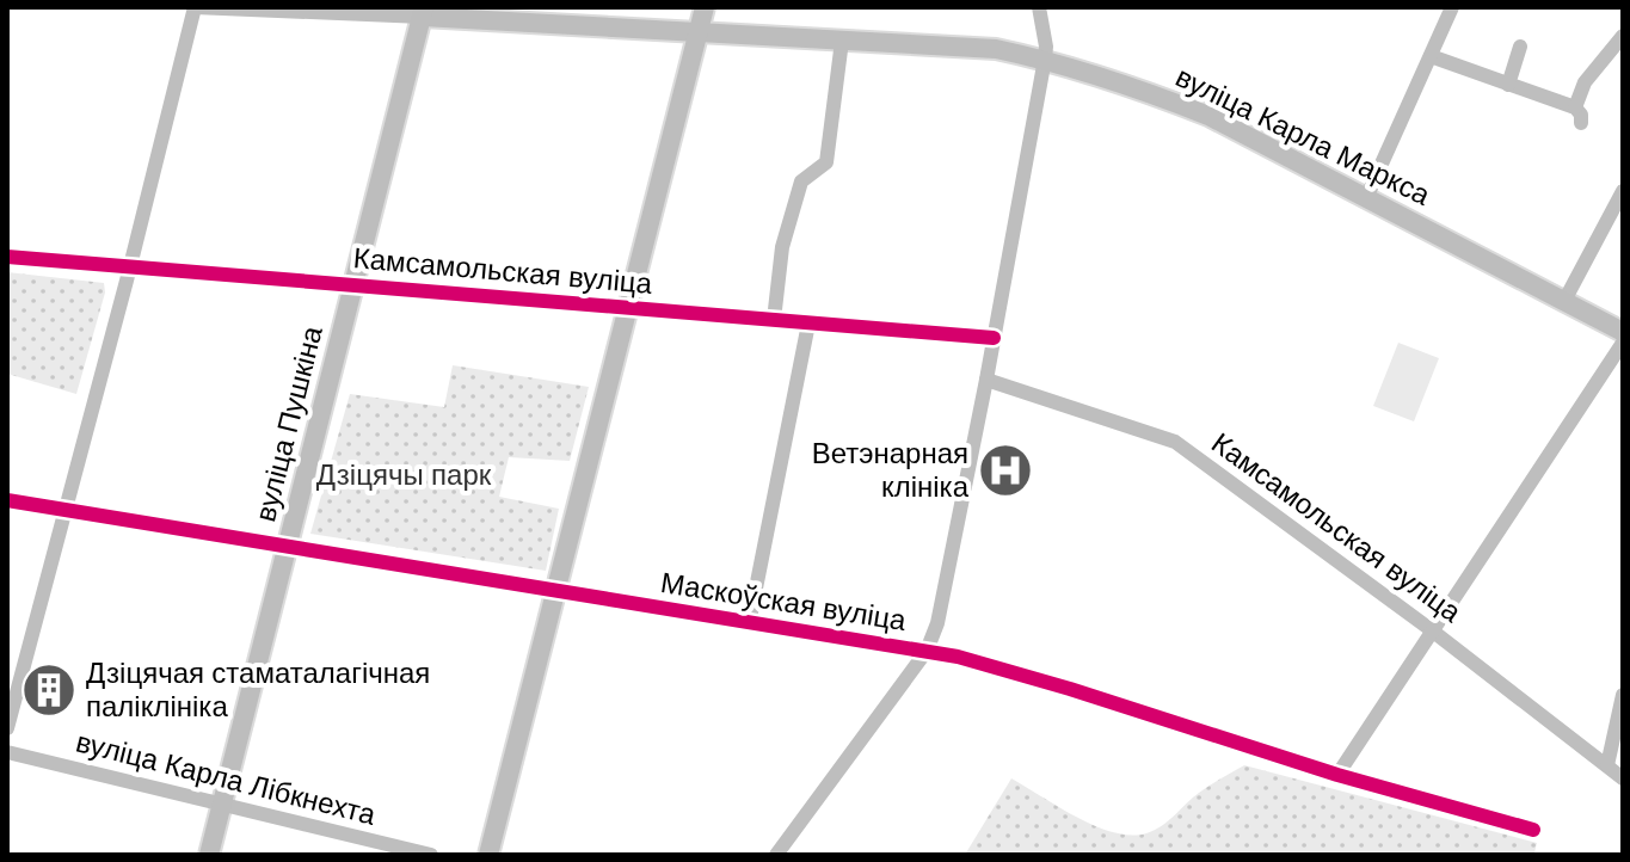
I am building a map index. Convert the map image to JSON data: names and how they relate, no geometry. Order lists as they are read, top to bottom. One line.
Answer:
{"streets":{"main road":["вуліца Карла Маркса","вуліца Пушкіна"],"street":["Камсамольская вуліца","Маскоўская вуліца","вуліца Карла Лібкнехта"]},"crossings":[["вуліца Карла Маркса","вуліца Пушкіна"],["Камсамольская вуліца","вуліца Пушкіна"],["вуліца Пушкіна","Маскоўская вуліца"],["вуліца Пушкіна","вуліца Карла Лібкнехта"]],"parks":["Дзіцячы парк"],"places":{"hospital":["Ветэнарная клініка"],"building":["Дзіцячая стаматалагічная паліклініка"]}}
